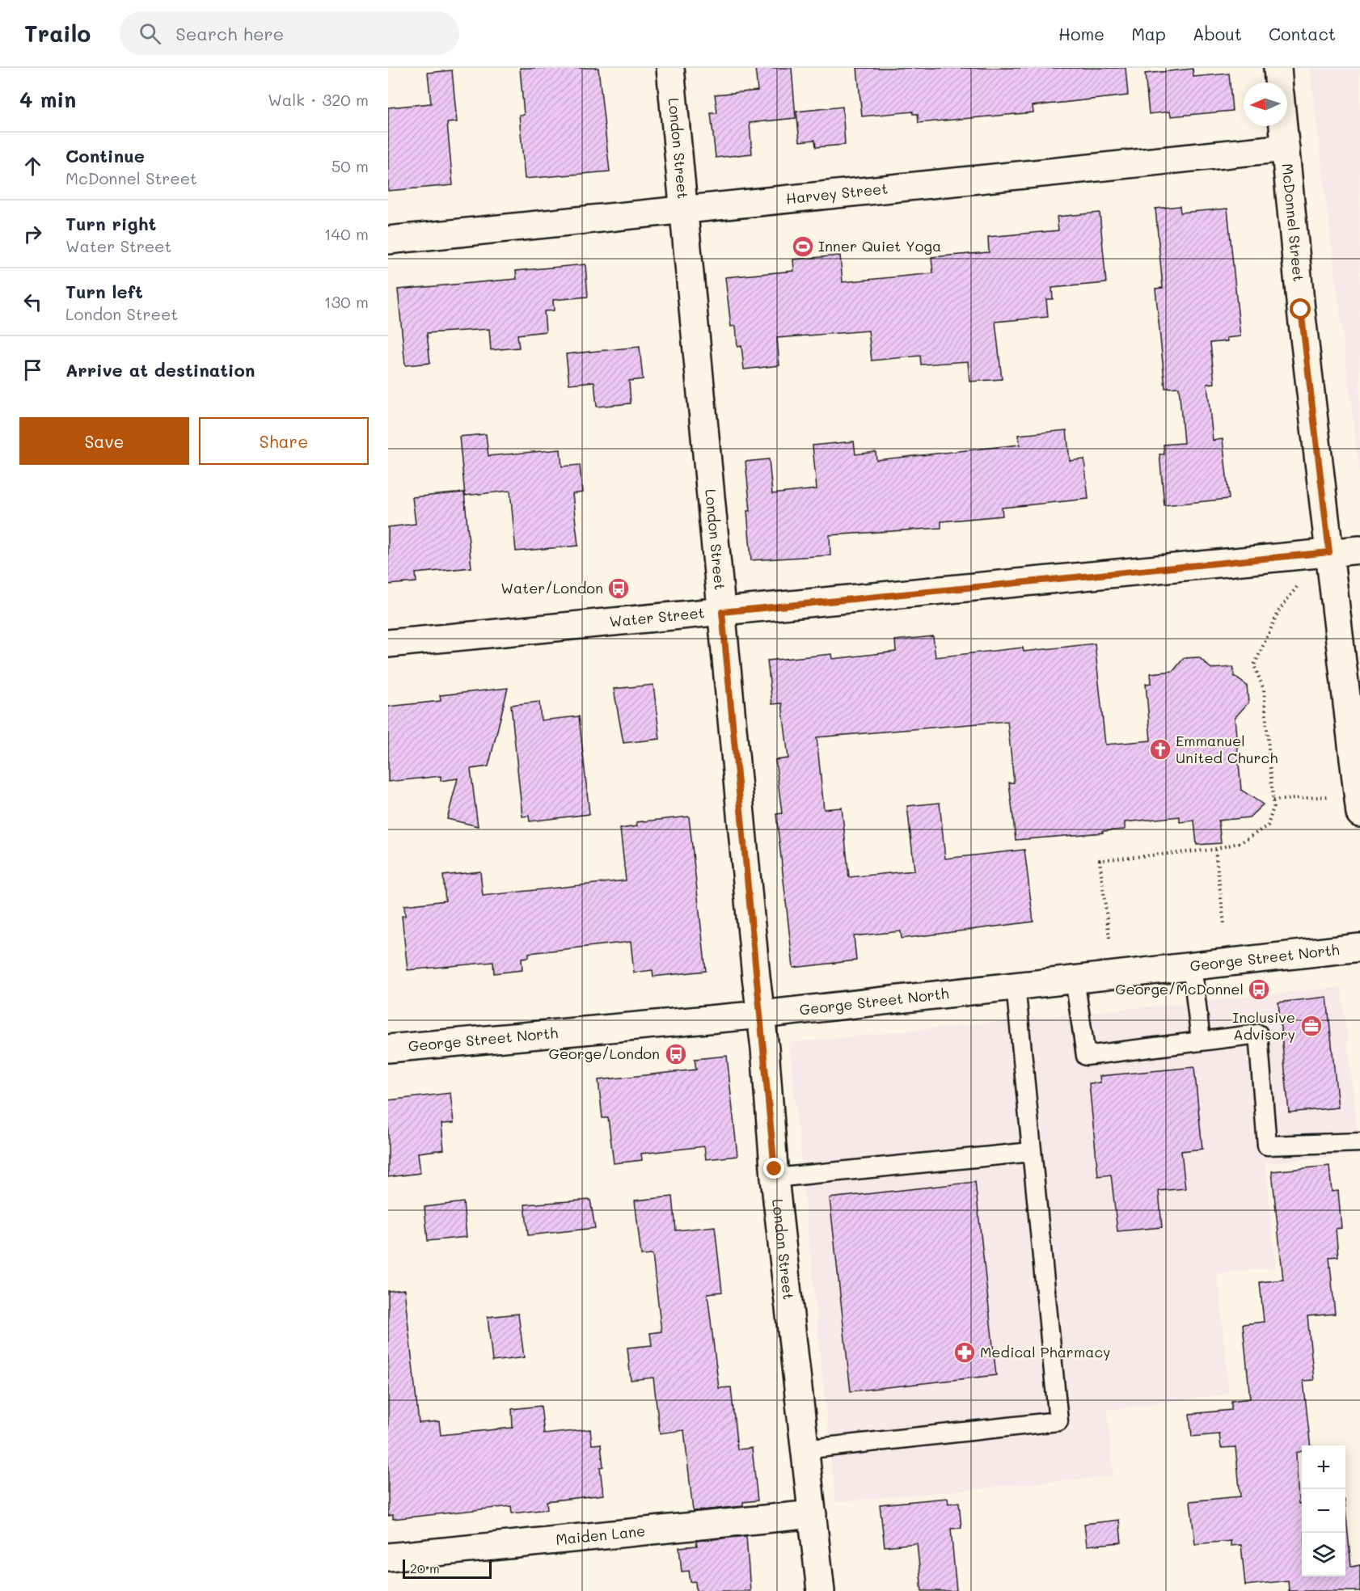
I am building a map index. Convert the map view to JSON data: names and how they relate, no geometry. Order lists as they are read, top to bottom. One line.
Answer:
{"streets":{"street":["London Street","Harvey Street","McDonnel Street","Water Street","George Street North","Maiden Lane"]},"crossings":[["London Street","Harvey Street"],["London Street","Water Street"],["London Street","George Street North"],["London Street","Maiden Lane"],["Harvey Street","McDonnel Street"],["McDonnel Street","Water Street"]],"places":{"sports":["Inner Quiet Yoga"],"bus stop":["Water/London","George/McDonnel","George/London"],"church":["Emmanuel United Church"],"office":["Inclusive Advisory"],"pharmacy":["Medical Pharmacy"]},"scale_bar":"20 m","north":"left","page":{"header":"Trailo","search":"Search here","nav":["Home","Map","About","Contact"],"heading":["4 min","Walk · 320 m"],"list":[["Continue","McDonnel Street","50 m"],["Turn right","Water Street","140 m"],["Turn left","London Street","130 m"],"Arrive at destination"],"buttons":["Save","Share"],"map_buttons":["+","−"],"scale":"20 m"}}
